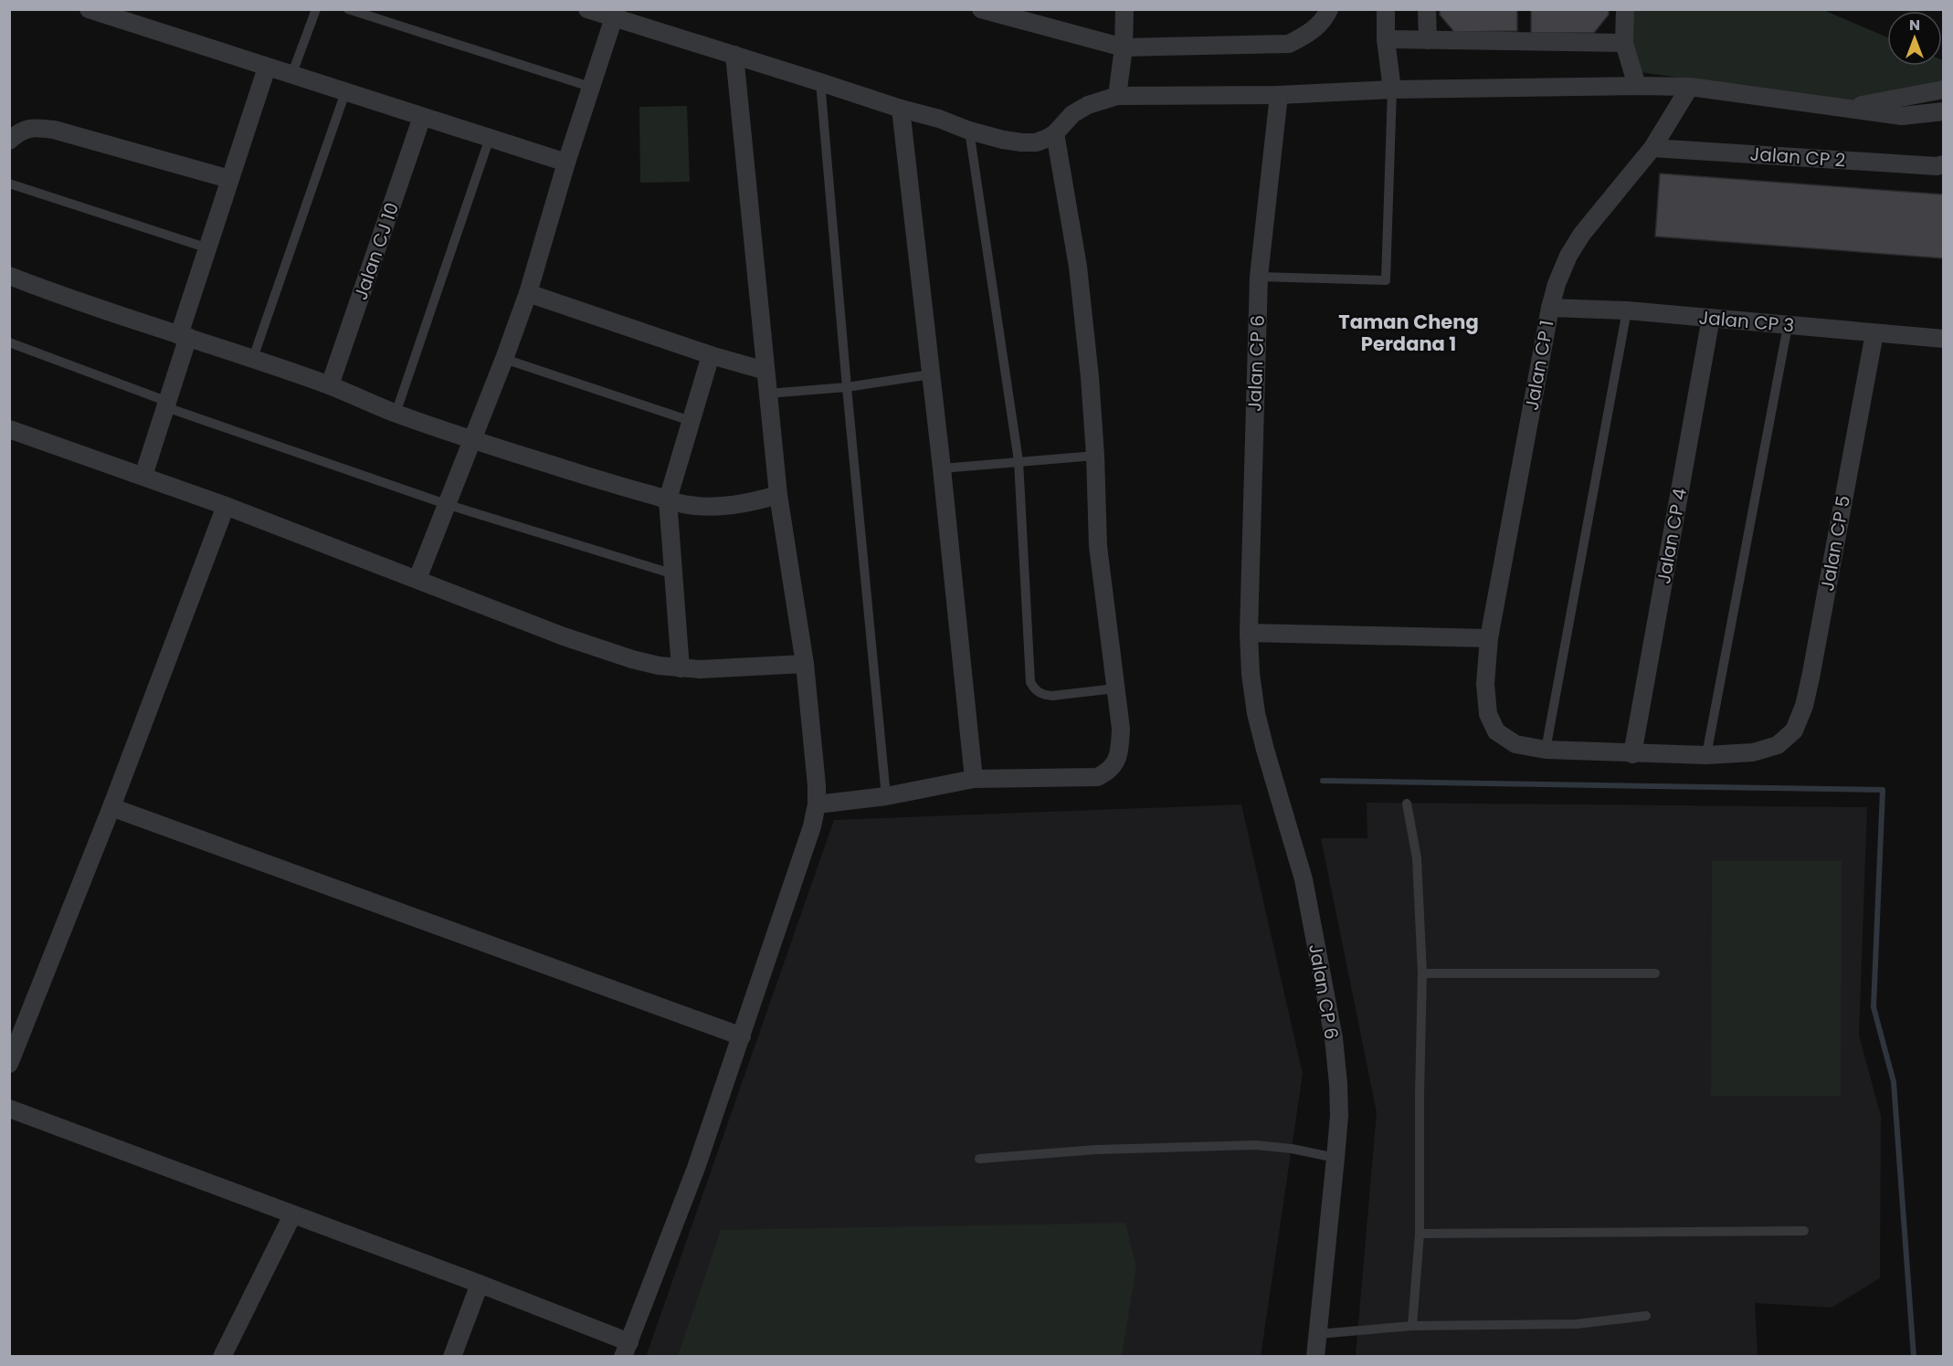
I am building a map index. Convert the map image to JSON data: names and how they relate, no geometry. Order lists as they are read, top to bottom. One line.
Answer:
{"streets":{"street":["Jalan CP 2","Jalan CJ 10","Jalan CP 3","Jalan CP 6","Jalan CP 1","Jalan CP 4","Jalan CP 5"]},"crossings":[["Jalan CP 2","Jalan CP 1"],["Jalan CP 3","Jalan CP 1"],["Jalan CP 3","Jalan CP 4"],["Jalan CP 3","Jalan CP 5"],["Jalan CP 1","Jalan CP 4"],["Jalan CP 1","Jalan CP 5"]],"districts":["Taman Cheng Perdana 1"],"north":"top"}
